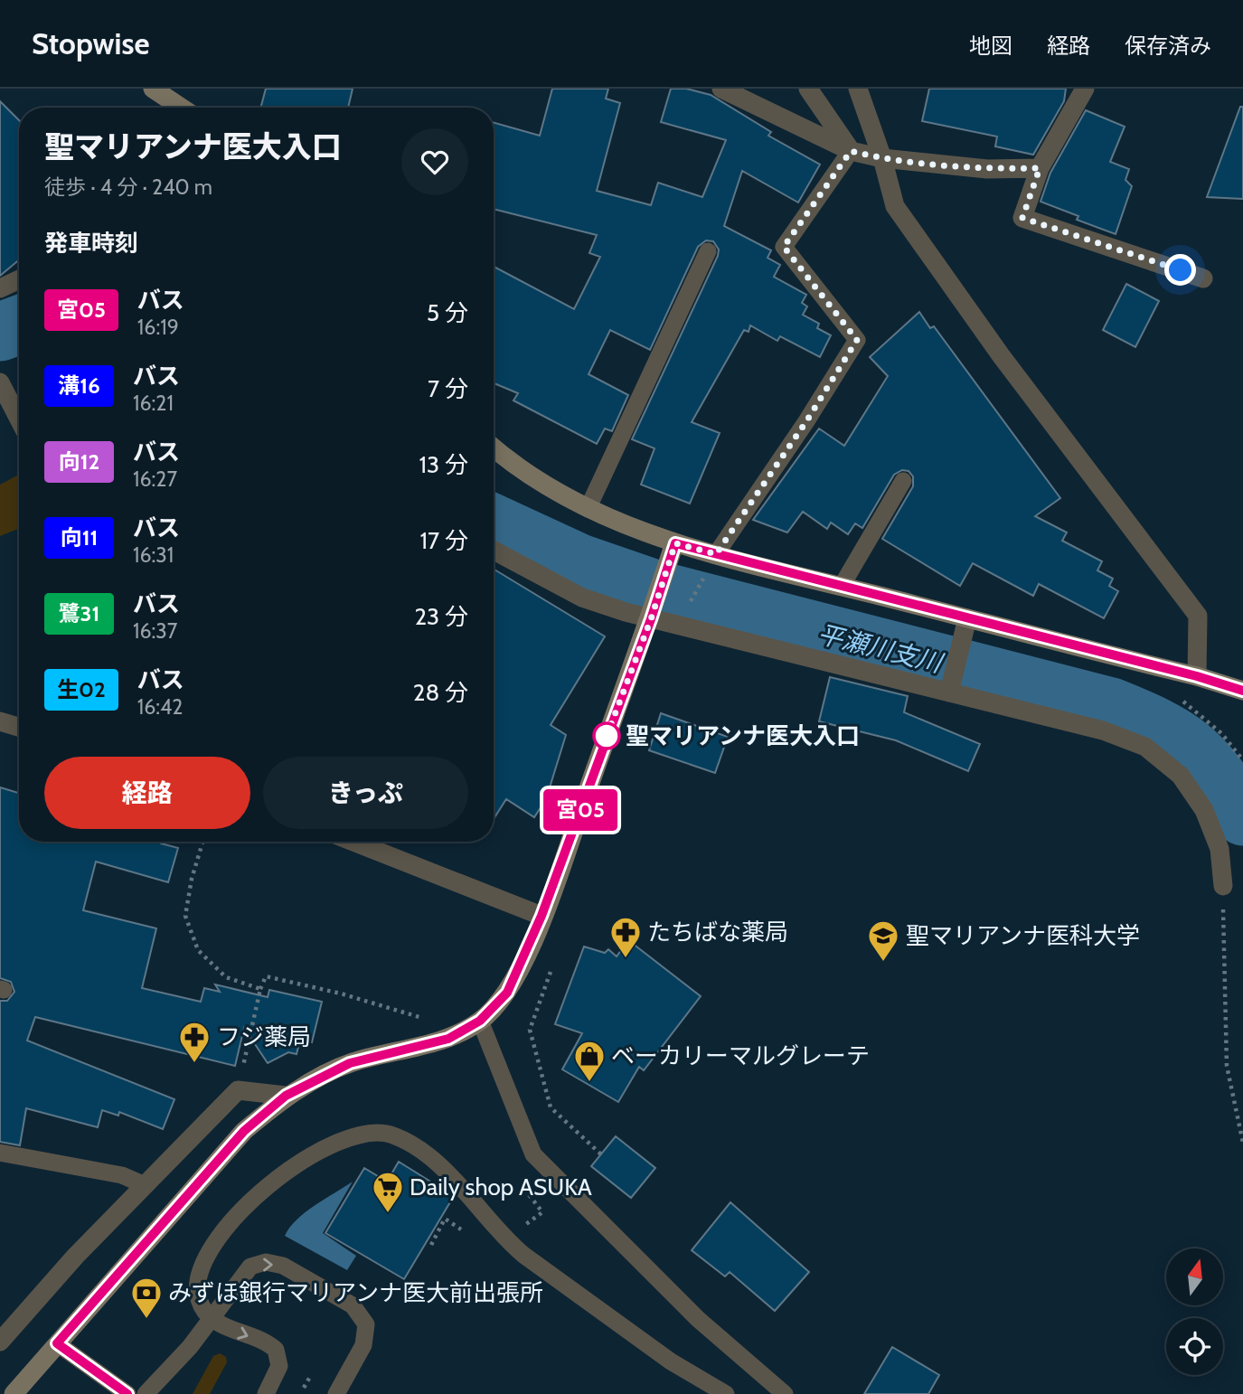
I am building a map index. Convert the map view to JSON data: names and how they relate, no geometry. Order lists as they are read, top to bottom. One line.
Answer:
{"water":["平瀬川支川"],"places":{"other":["聖マリアンナ医大入口"],"pharmacy":["たちばな薬局","フジ薬局"],"school or university":["聖マリアンナ医科大学"],"shop":["ベーカリーマルグレーテ"],"supermarket":["Daily shop ASUKA"],"bank":["みずほ銀行マリアンナ医大前出張所"]},"lines":["bus line 宮05"],"north":"top","page":{"header":"Stopwise","nav":["地図","経路","保存済み"],"on_map":"宮05","heading":[["聖マリアンナ医大入口","徒歩 · 4 分 · 240 m"],"発車時刻"],"list":[{"mark":"宮05","name":"バス","note":"16:19","value":"5 分"},{"mark":"溝16","name":"バス","note":"16:21","value":"7 分"},{"mark":"向12","name":"バス","note":"16:27","value":"13 分"},{"mark":"向11","name":"バス","note":"16:31","value":"17 分"},{"mark":"鷺31","name":"バス","note":"16:37","value":"23 分"},{"mark":"生02","name":"バス","note":"16:42","value":"28 分"}],"buttons":["経路","きっぷ"]}}
